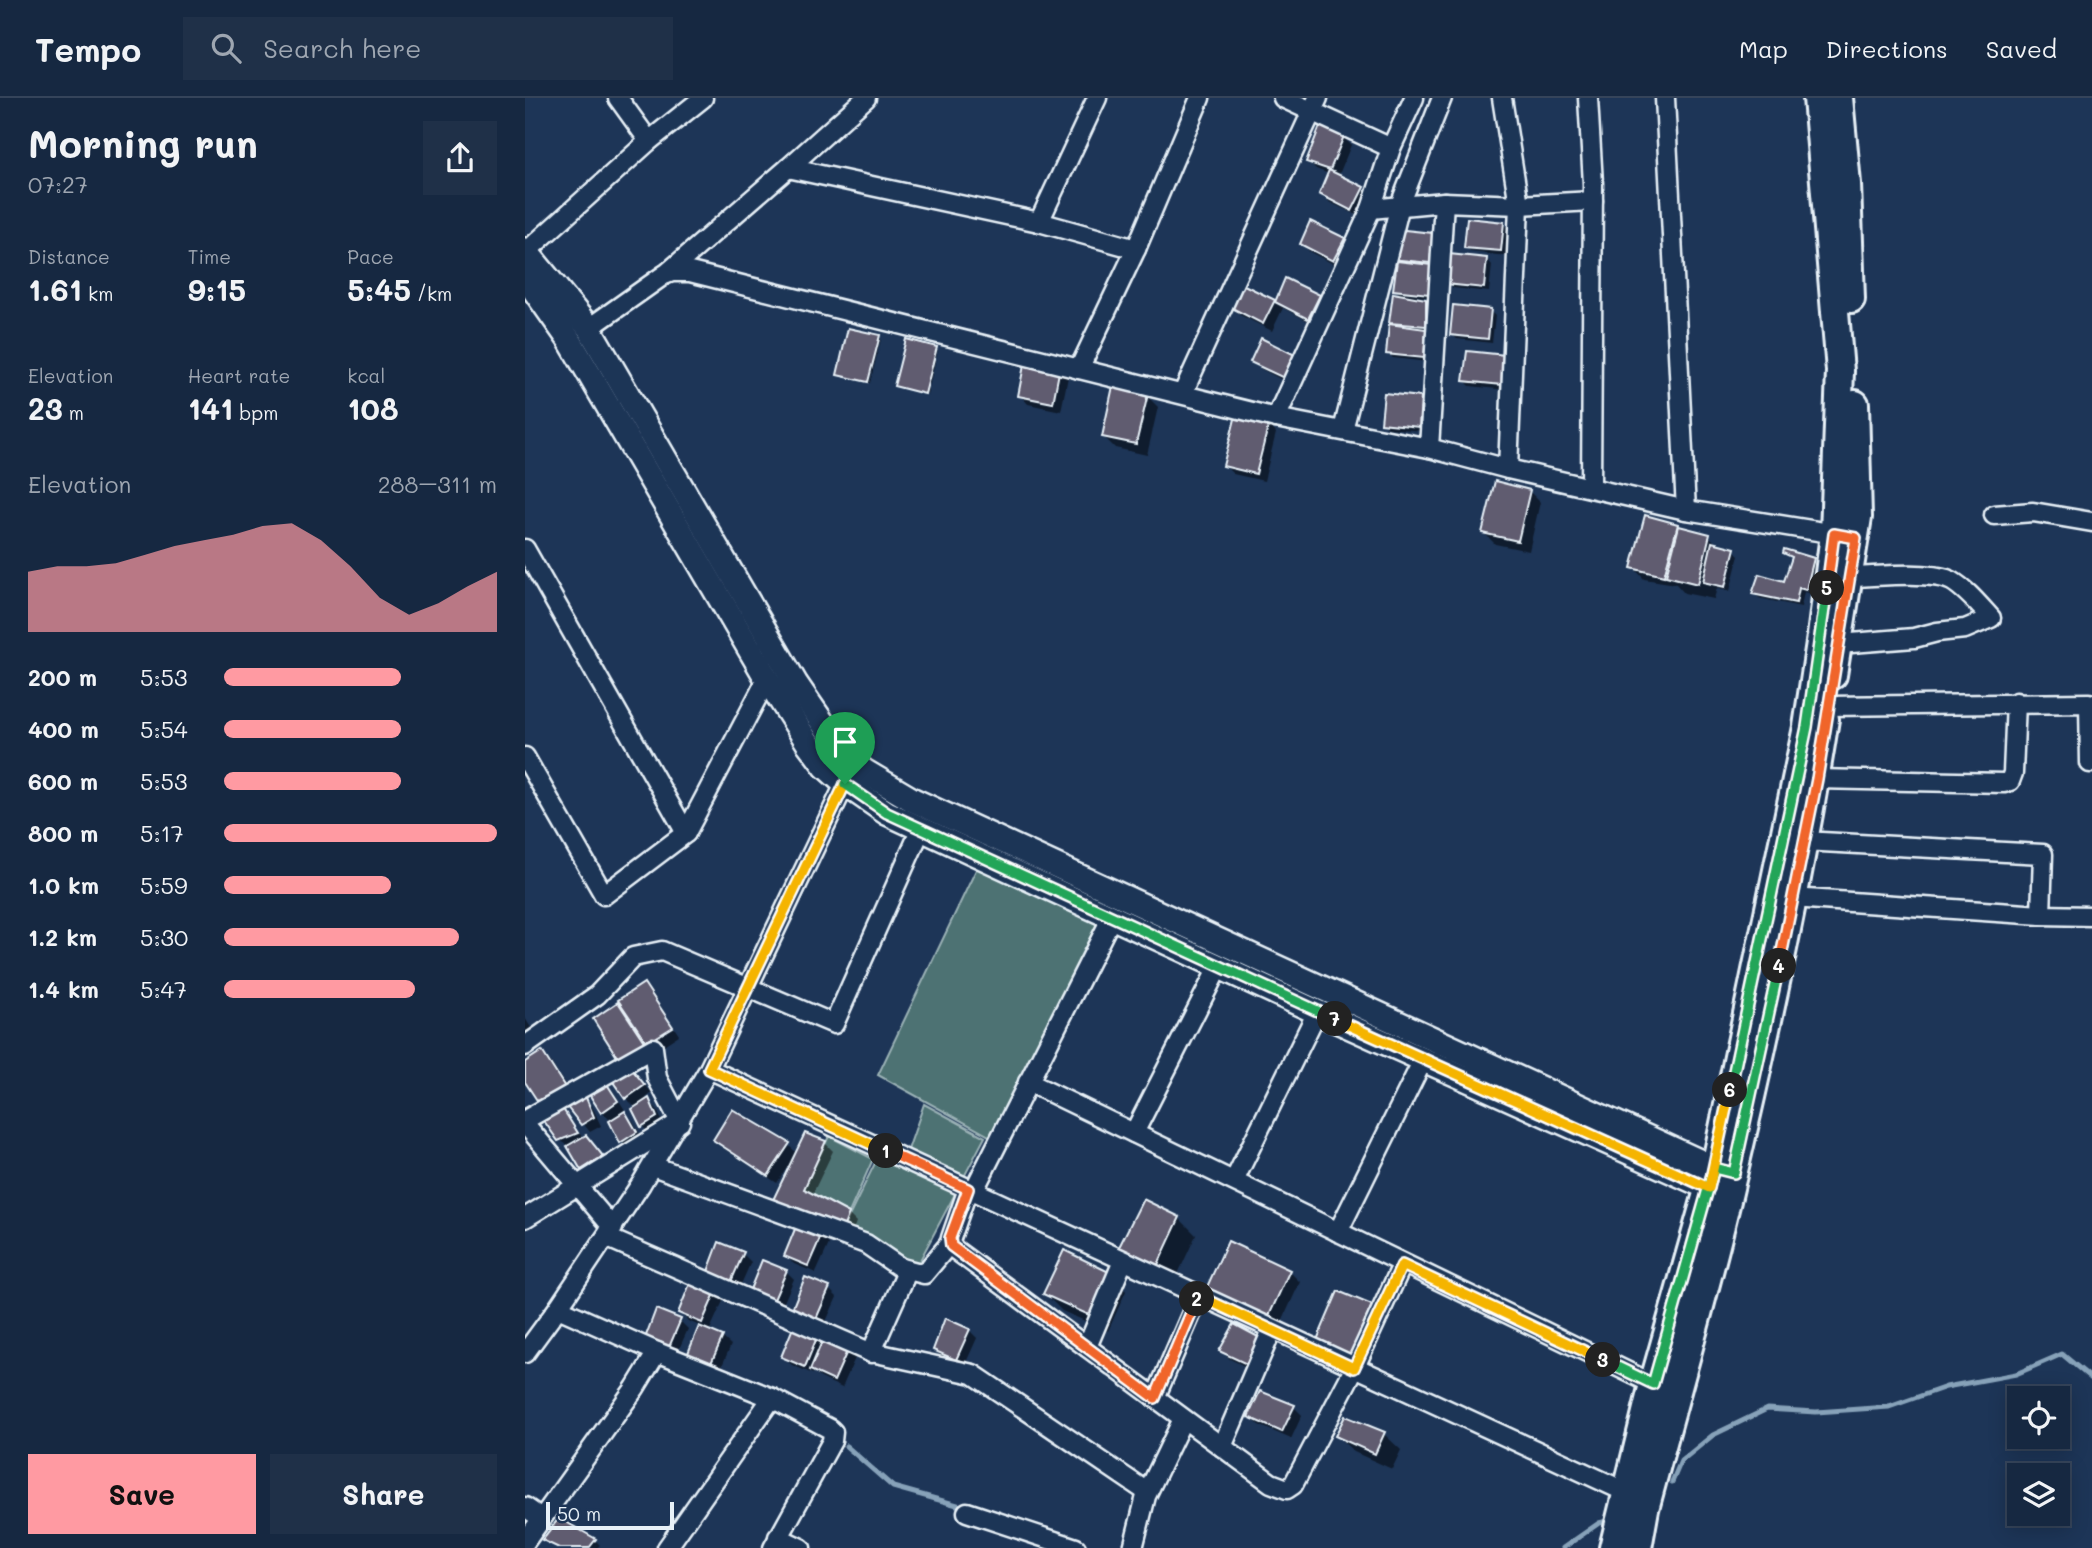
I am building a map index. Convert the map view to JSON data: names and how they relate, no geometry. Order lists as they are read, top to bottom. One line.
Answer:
{"scale_bar":"50 m","page":{"header":"Tempo","search":"Search here","nav":["Map","Directions","Saved"],"heading":["Morning run","07:27"],"stats":[["Distance","1.61 km"],["Time","9:15"],["Pace","5:45 /km"],["Elevation","23 m"],["Heart rate","141 bpm"],["kcal","108"]],"chart":["Elevation","288–311 m"],"pins":["5","4","7","6","1","2","3"],"list":[{"name":"200 m","note":"5:53"},{"name":"400 m","note":"5:54"},{"name":"600 m","note":"5:53"},{"name":"800 m","note":"5:17"},{"name":"1.0 km","note":"5:59"},{"name":"1.2 km","note":"5:30"},{"name":"1.4 km","note":"5:47"}],"buttons":["Save","Share"],"scale":"50 m"}}
